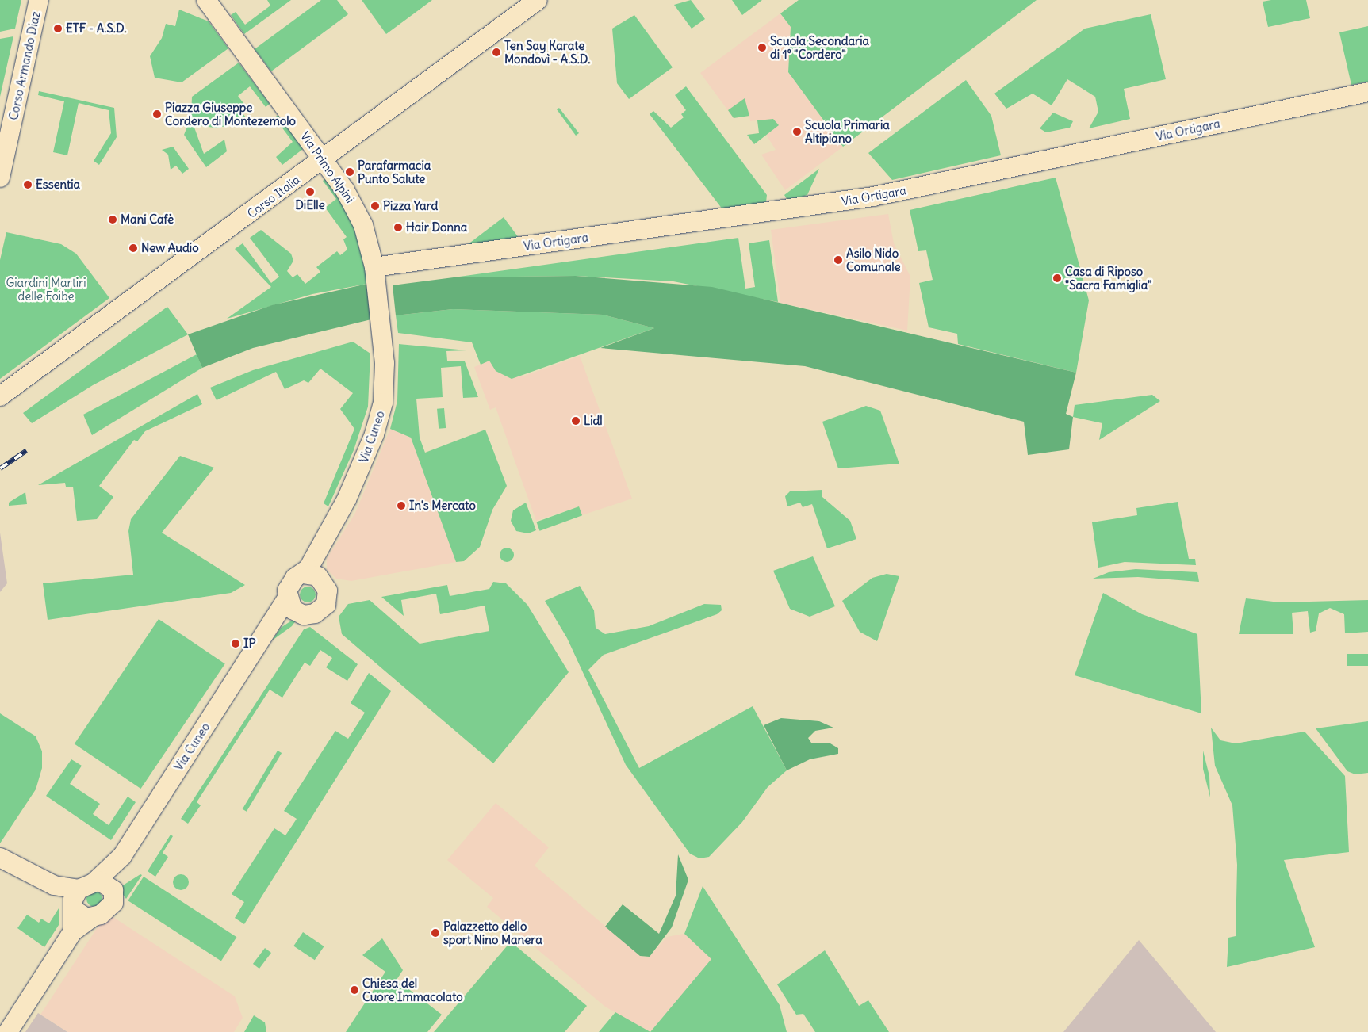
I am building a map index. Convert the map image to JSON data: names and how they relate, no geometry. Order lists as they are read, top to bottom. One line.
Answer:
{"streets":{"street":["Corso Armando Diaz","Via Ortigara","Via Primo Alpini","Corso Italia","Via Cuneo"]},"crossings":[["Via Ortigara","Via Primo Alpini"],["Via Ortigara","Via Cuneo"],["Via Primo Alpini","Corso Italia"],["Via Primo Alpini","Via Cuneo"]],"parks":["Giardini Martiri delle Foibe"],"places":["ETF - A.S.D.","Scuola Secondaria di 1° \"Cordero\"","Ten Say Karate Mondovì - A.S.D.","Piazza Giuseppe Cordero di Montezemolo","Scuola Primaria Altipiano","Parafarmacia Punto Salute","Essentia","DiElle","Pizza Yard","Mani Cafè","Hair Donna","New Audio","Asilo Nido Comunale","Casa di Riposo \"Sacra Famiglia\"","Lidl","In's Mercato","IP","Palazzetto dello sport Nino Manera","Chiesa del Cuore Immacolato"]}
